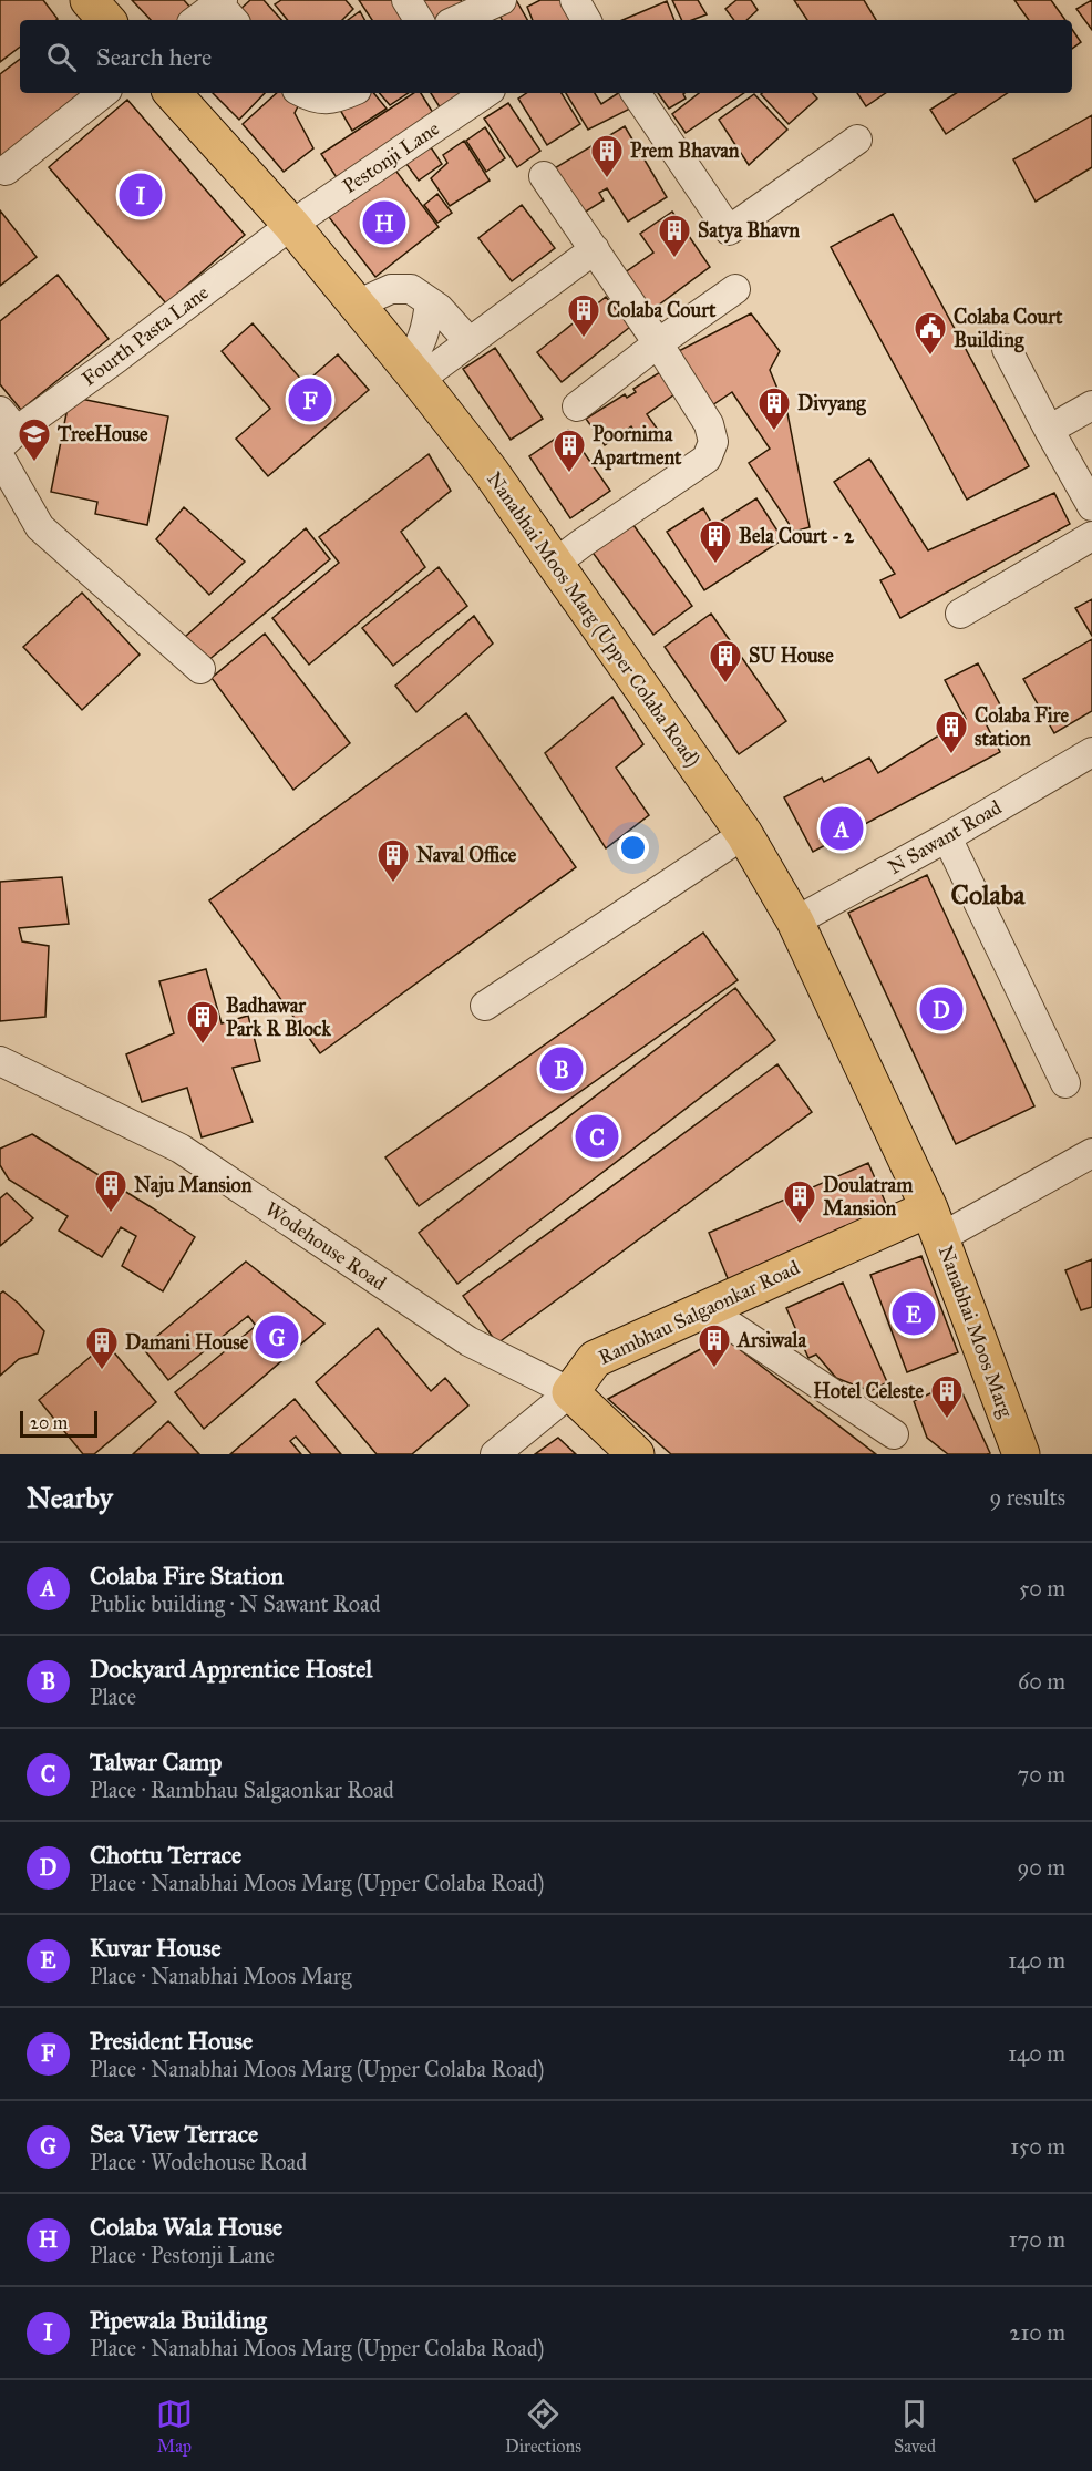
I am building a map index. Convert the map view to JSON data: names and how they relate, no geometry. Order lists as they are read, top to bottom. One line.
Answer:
{"streets":{"main road":["Nanabhai Moos Marg (Upper Colaba Road)","Wodehouse Road","Rambhau Salgaonkar Road","Nanabhai Moos Marg"],"street":["Pestonji Lane","Fourth Pasta Lane","N Sawant Road"]},"crossings":[["Pestonji Lane","Fourth Pasta Lane"],["Pestonji Lane","Nanabhai Moos Marg (Upper Colaba Road)"],["Fourth Pasta Lane","Nanabhai Moos Marg (Upper Colaba Road)"],["Nanabhai Moos Marg (Upper Colaba Road)","N Sawant Road"],["Nanabhai Moos Marg (Upper Colaba Road)","Rambhau Salgaonkar Road"],["Nanabhai Moos Marg (Upper Colaba Road)","Nanabhai Moos Marg"],["Wodehouse Road","Rambhau Salgaonkar Road"],["Rambhau Salgaonkar Road","Nanabhai Moos Marg"]],"districts":["Colaba"],"places":{"building":["Prem Bhavan","Satya Bhavn","Colaba Court","Divyang","Poornima Apartment","Bela Court - 2","SU House","Colaba Fire station","Naval Office","Badhawar Park R Block","Naju Mansion","Doulatram Mansion","Arsiwala","Damani House","Hotel Celeste"],"public building":["Colaba Court Building"],"school or university":["TreeHouse"]},"scale_bar":"20 m","page":{"search":"Search here","pins":["I","H","F","A","D","B","C","E","G"],"scale":"20 m","heading":["Nearby","9 results"],"list":[{"mark":"A","name":"Colaba Fire Station","note":"Public building · N Sawant Road","value":"50 m"},{"mark":"B","name":"Dockyard Apprentice Hostel","note":"Place","value":"60 m"},{"mark":"C","name":"Talwar Camp","note":"Place · Rambhau Salgaonkar Road","value":"70 m"},{"mark":"D","name":"Chottu Terrace","note":"Place · Nanabhai Moos Marg (Upper Colaba Road)","value":"90 m"},{"mark":"E","name":"Kuvar House","note":"Place · Nanabhai Moos Marg","value":"140 m"},{"mark":"F","name":"President House","note":"Place · Nanabhai Moos Marg (Upper Colaba Road)","value":"140 m"},{"mark":"G","name":"Sea View Terrace","note":"Place · Wodehouse Road","value":"150 m"},{"mark":"H","name":"Colaba Wala House","note":"Place · Pestonji Lane","value":"170 m"},{"mark":"I","name":"Pipewala Building","note":"Place · Nanabhai Moos Marg (Upper Colaba Road)","value":"210 m"}],"nav":["Map","Directions","Saved"]}}
